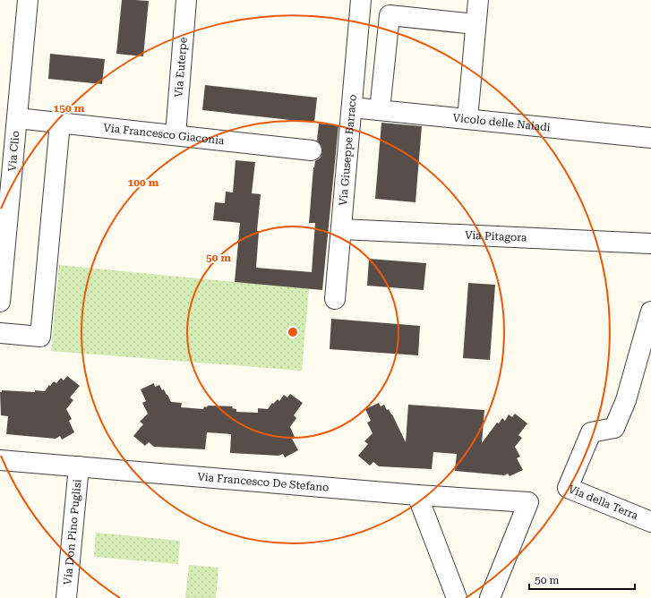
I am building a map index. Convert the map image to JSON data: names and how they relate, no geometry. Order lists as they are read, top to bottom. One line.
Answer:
{"streets":{"street":["Via Euterpe","Vicolo delle Naiadi","Via Francesco Giaconia","Via Giuseppe Barraco","Via Clio","Via Pitagora","Via Francesco De Stefano","Via della Terra","Via Don Pino Puglisi"]},"crossings":[["Via Euterpe","Via Francesco Giaconia"],["Vicolo delle Naiadi","Via Giuseppe Barraco"],["Via Francesco Giaconia","Via Clio"],["Via Giuseppe Barraco","Via Pitagora"],["Via Francesco De Stefano","Via Don Pino Puglisi"]],"scale_bar":"50 m","rings":["150 m","100 m","50 m"]}
